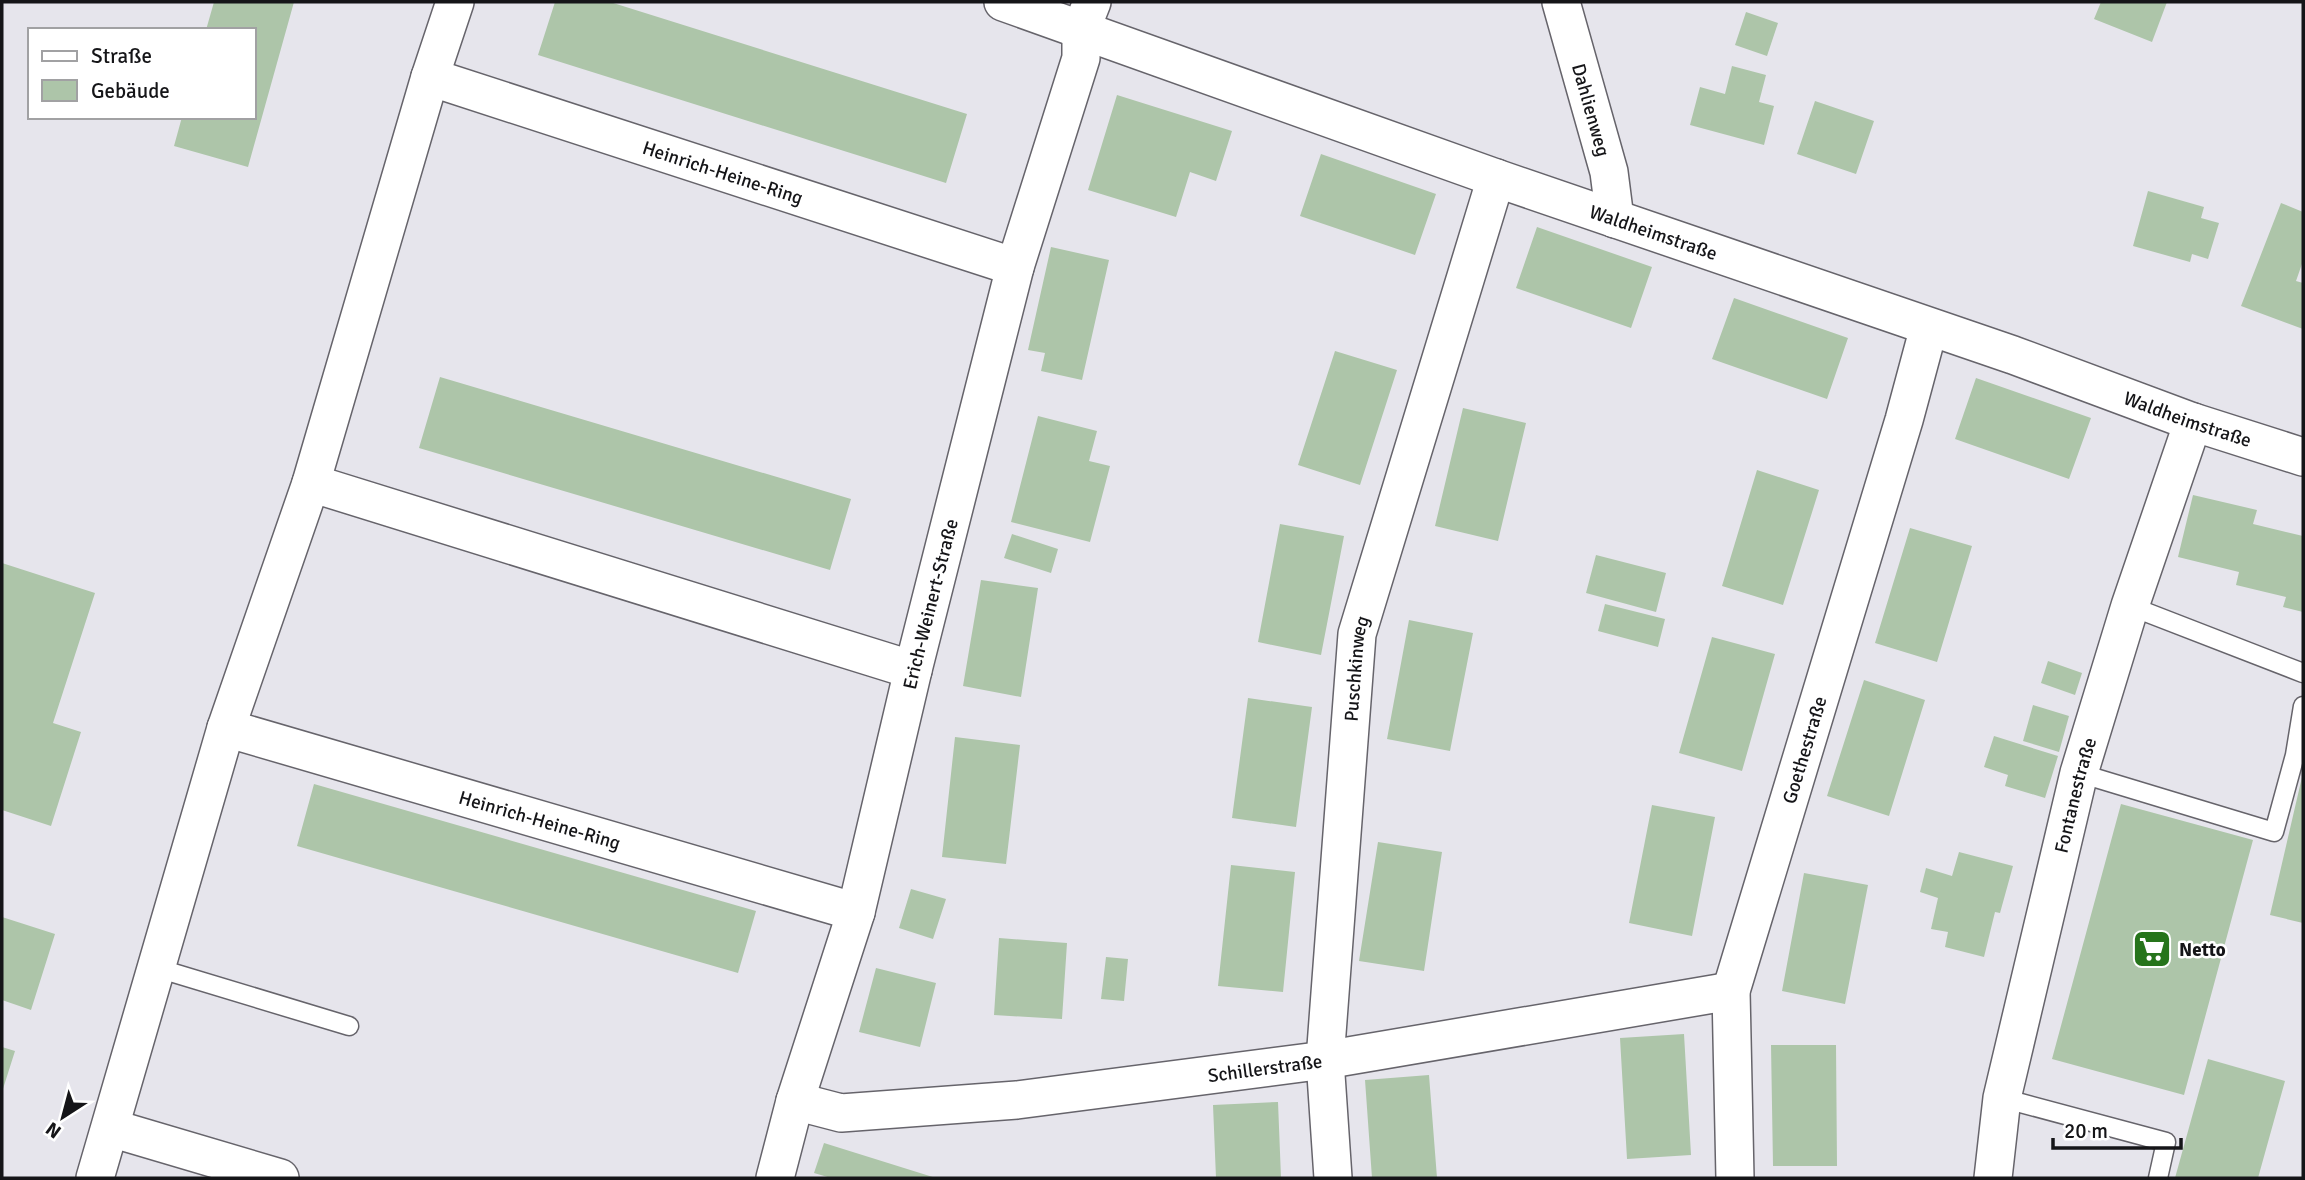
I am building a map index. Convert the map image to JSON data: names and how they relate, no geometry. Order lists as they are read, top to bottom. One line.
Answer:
{"streets":{"street":["Dahlienweg","Heinrich-Heine-Ring","Waldheimstraße","Erich-Weinert-Straße","Puschkinweg","Goethestraße","Fontanestraße","Schillerstraße"]},"crossings":[["Dahlienweg","Waldheimstraße"],["Heinrich-Heine-Ring","Erich-Weinert-Straße"],["Waldheimstraße","Erich-Weinert-Straße"],["Waldheimstraße","Puschkinweg"],["Waldheimstraße","Goethestraße"],["Waldheimstraße","Fontanestraße"],["Erich-Weinert-Straße","Schillerstraße"],["Puschkinweg","Schillerstraße"],["Goethestraße","Schillerstraße"]],"places":{"supermarket":["Netto"]},"legend":["Straße","Gebäude"],"scale_bar":"20 m","north":"bottom left"}
